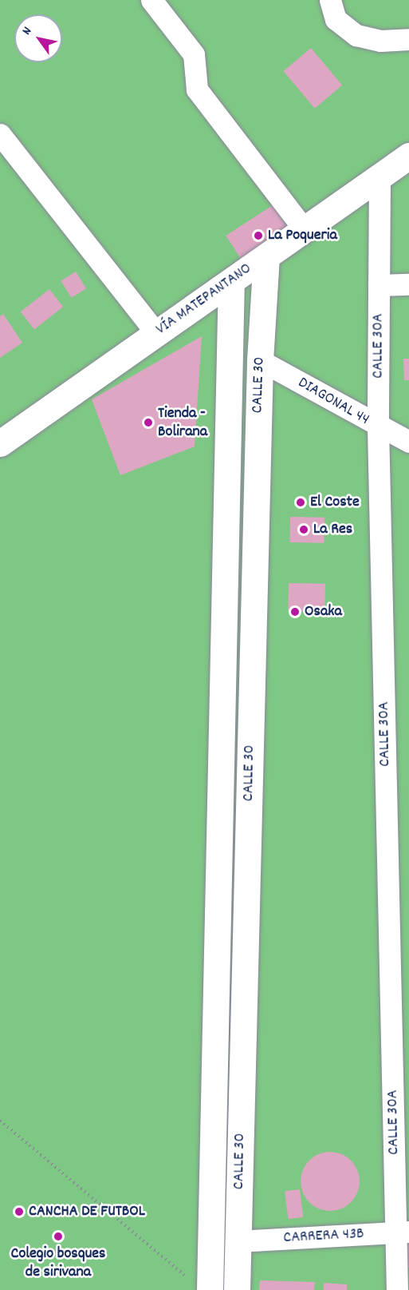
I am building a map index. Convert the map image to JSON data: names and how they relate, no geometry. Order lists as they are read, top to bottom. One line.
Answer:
{"streets":{"main road":["VÍA MATEPANTANO","CALLE 30"],"street":["CALLE 30A","DIAGONAL 44","CARRERA 43B"]},"crossings":[["VÍA MATEPANTANO","CALLE 30A"],["VÍA MATEPANTANO","CALLE 30"],["CALLE 30A","DIAGONAL 44"],["CALLE 30A","CARRERA 43B"],["CALLE 30","DIAGONAL 44"],["CALLE 30","CARRERA 43B"]],"places":["La Poqueria","Tienda - Bolirana","El Coste","La Res","Osaka","CANCHA DE FUTBOL","Colegio bosques de sirivana"],"north":"top left"}
